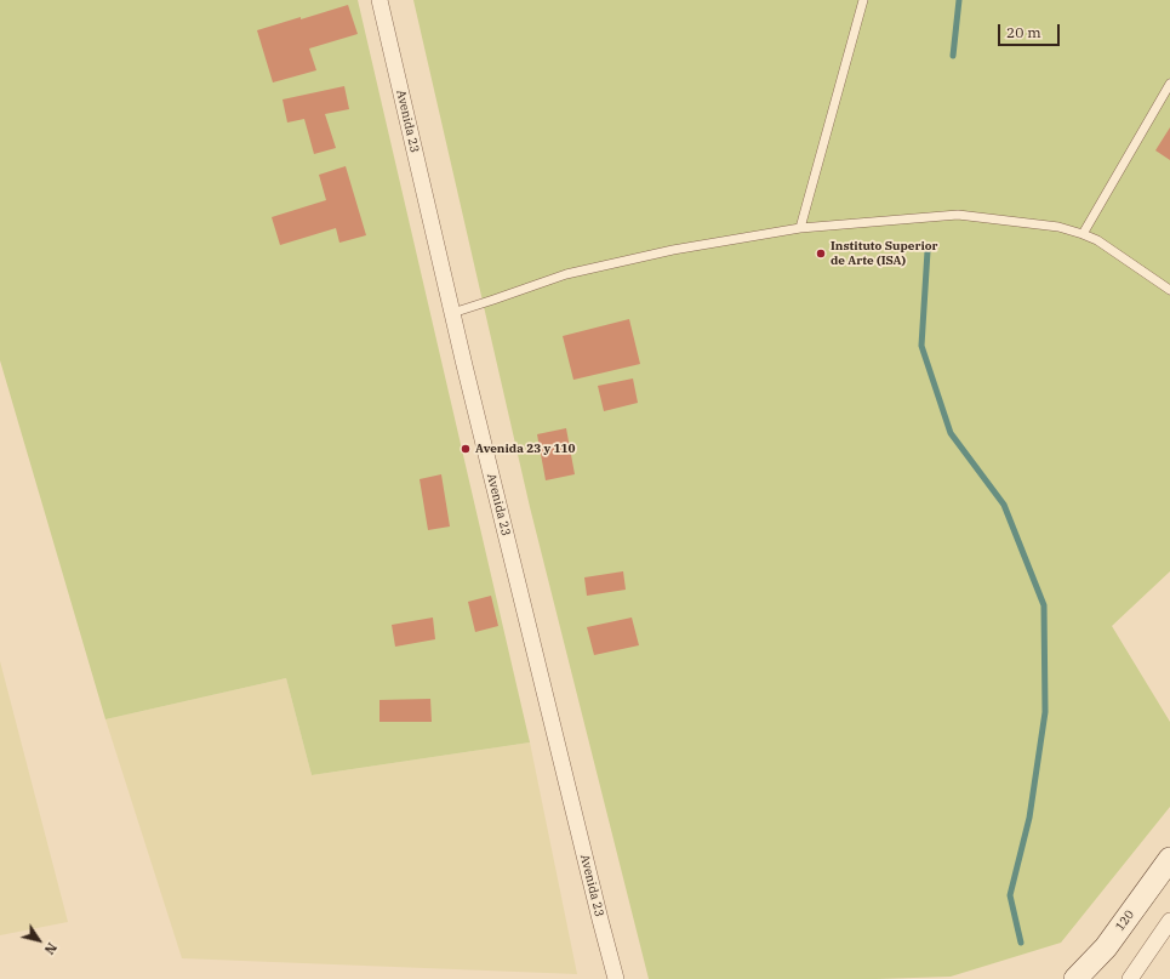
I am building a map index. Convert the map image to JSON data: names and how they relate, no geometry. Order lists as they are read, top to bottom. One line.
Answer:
{"streets":{"main road":["120"],"street":["Avenida 23"]},"places":["Instituto Superior de Arte (ISA)","Avenida 23 y 110"],"scale_bar":"20 m","north":"bottom right"}
